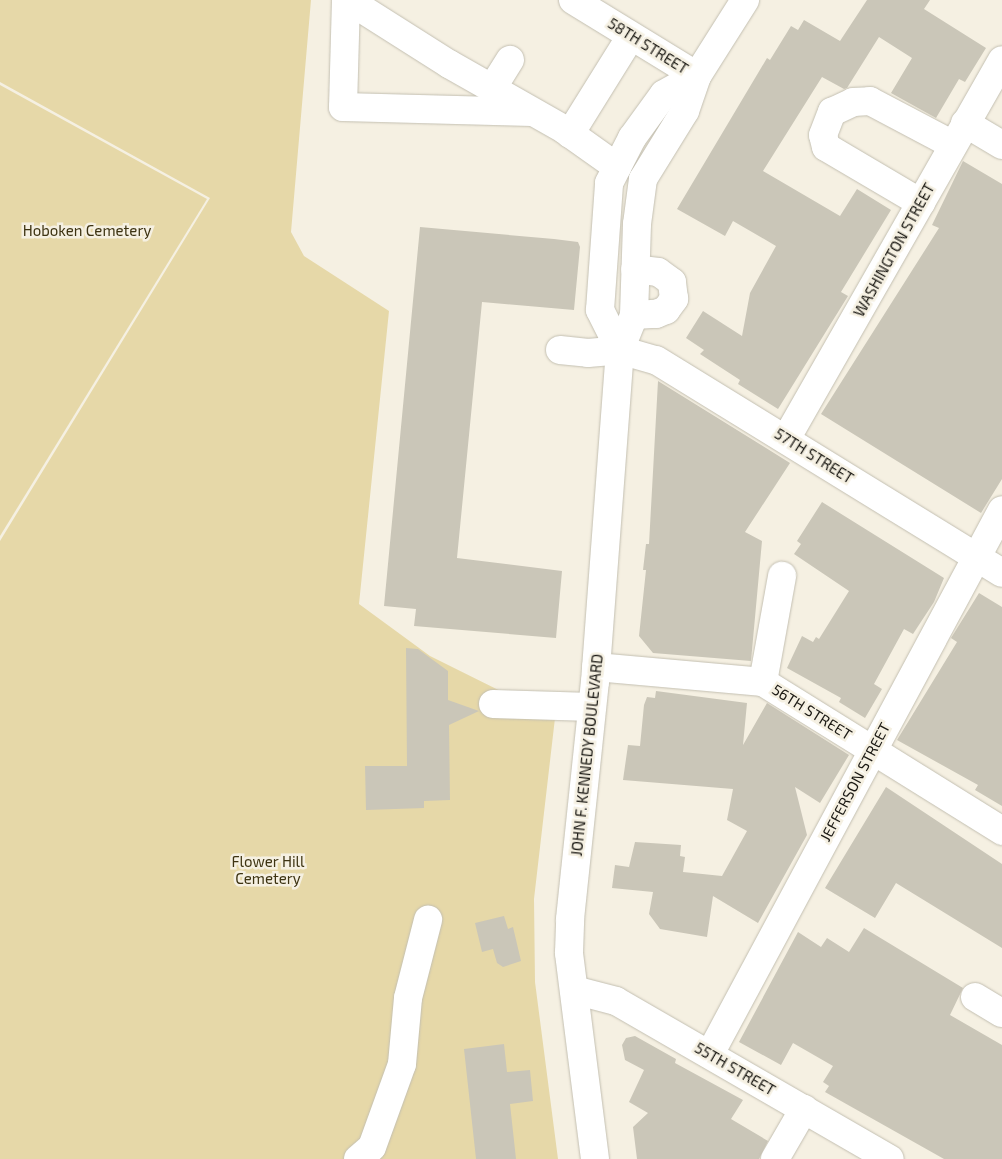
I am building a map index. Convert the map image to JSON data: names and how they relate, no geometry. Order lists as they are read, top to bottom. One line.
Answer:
{"streets":{"street":["58TH STREET","WASHINGTON STREET","57TH STREET","56TH STREET","JOHN F. KENNEDY BOULEVARD","JEFFERSON STREET","55TH STREET"]},"crossings":[["58TH STREET","JOHN F. KENNEDY BOULEVARD"],["WASHINGTON STREET","57TH STREET"],["57TH STREET","JOHN F. KENNEDY BOULEVARD"],["57TH STREET","JEFFERSON STREET"],["56TH STREET","JOHN F. KENNEDY BOULEVARD"],["56TH STREET","JEFFERSON STREET"],["JOHN F. KENNEDY BOULEVARD","55TH STREET"],["JEFFERSON STREET","55TH STREET"]],"parks":["Hoboken Cemetery","Flower Hill Cemetery"]}
